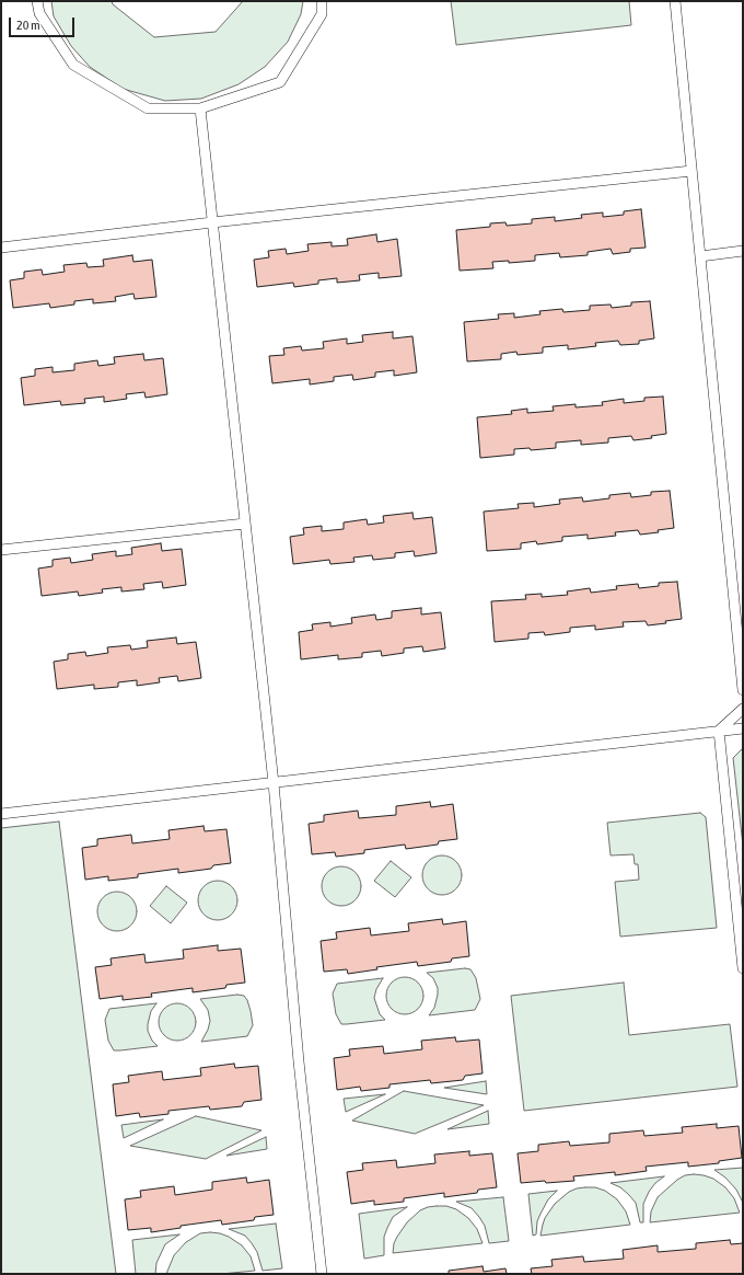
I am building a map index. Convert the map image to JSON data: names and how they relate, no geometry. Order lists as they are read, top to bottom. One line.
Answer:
{"scale_bar":"20 m"}
